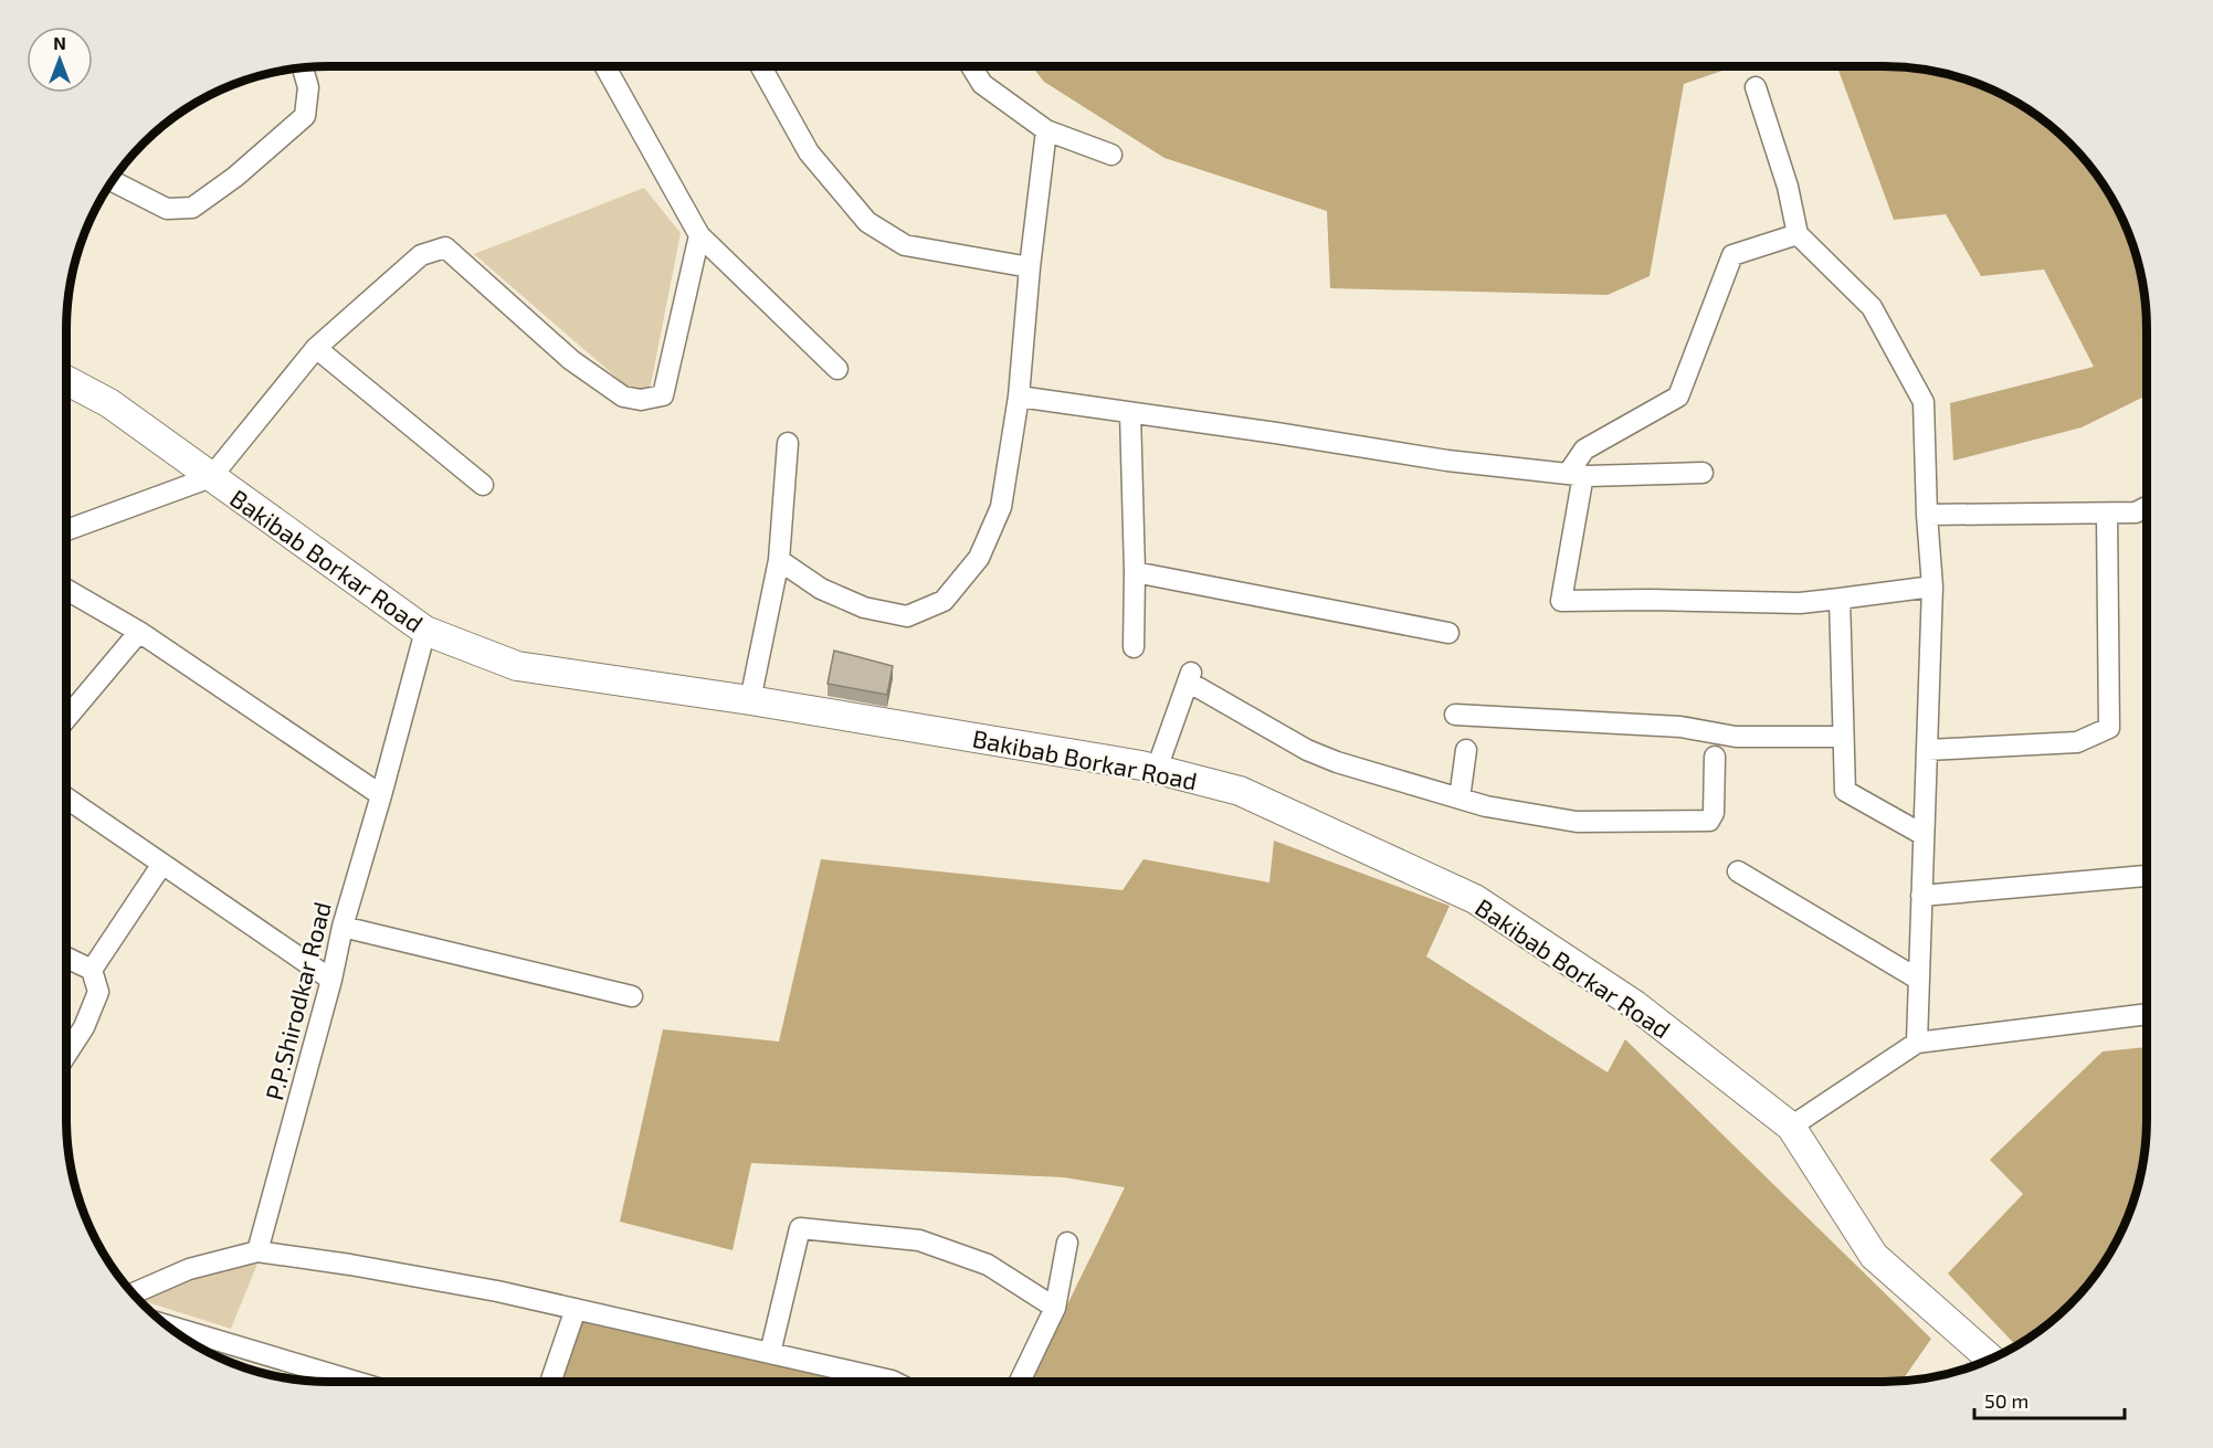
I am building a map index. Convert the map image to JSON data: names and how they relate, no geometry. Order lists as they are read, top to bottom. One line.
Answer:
{"streets":{"street":["Bakibab Borkar Road","P.P.Shirodkar Road"]},"crossings":[["Bakibab Borkar Road","P.P.Shirodkar Road"]],"scale_bar":"50 m","north":"top"}
